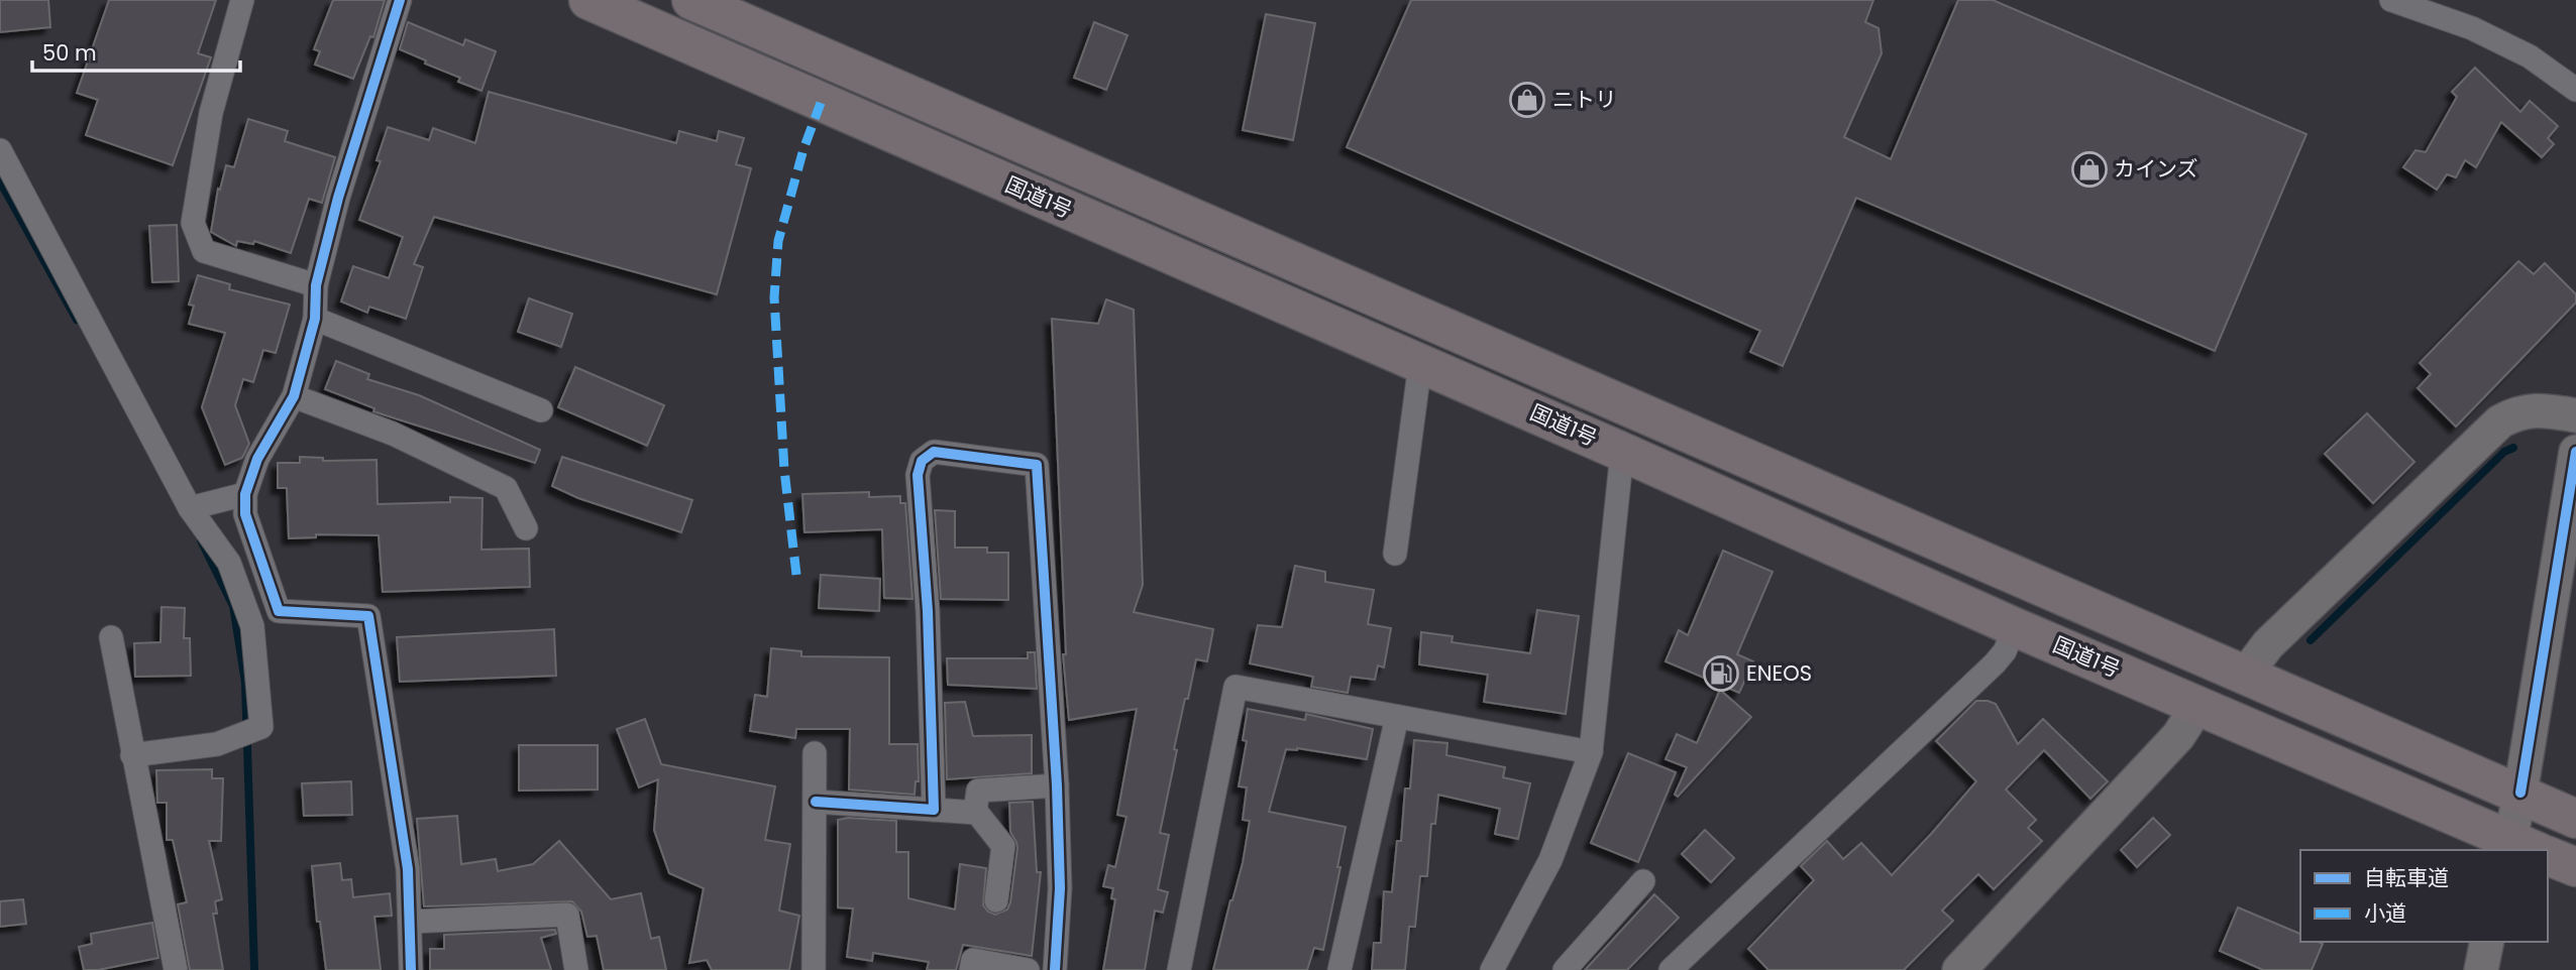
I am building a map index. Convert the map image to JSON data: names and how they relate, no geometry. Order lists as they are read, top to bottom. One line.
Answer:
{"streets":{"highway":["国道1号"]},"places":{"shop":["ニトリ","カインズ"],"fuel station":["ENEOS"]},"legend":["自転車道","小道"],"scale_bar":"50 m"}
